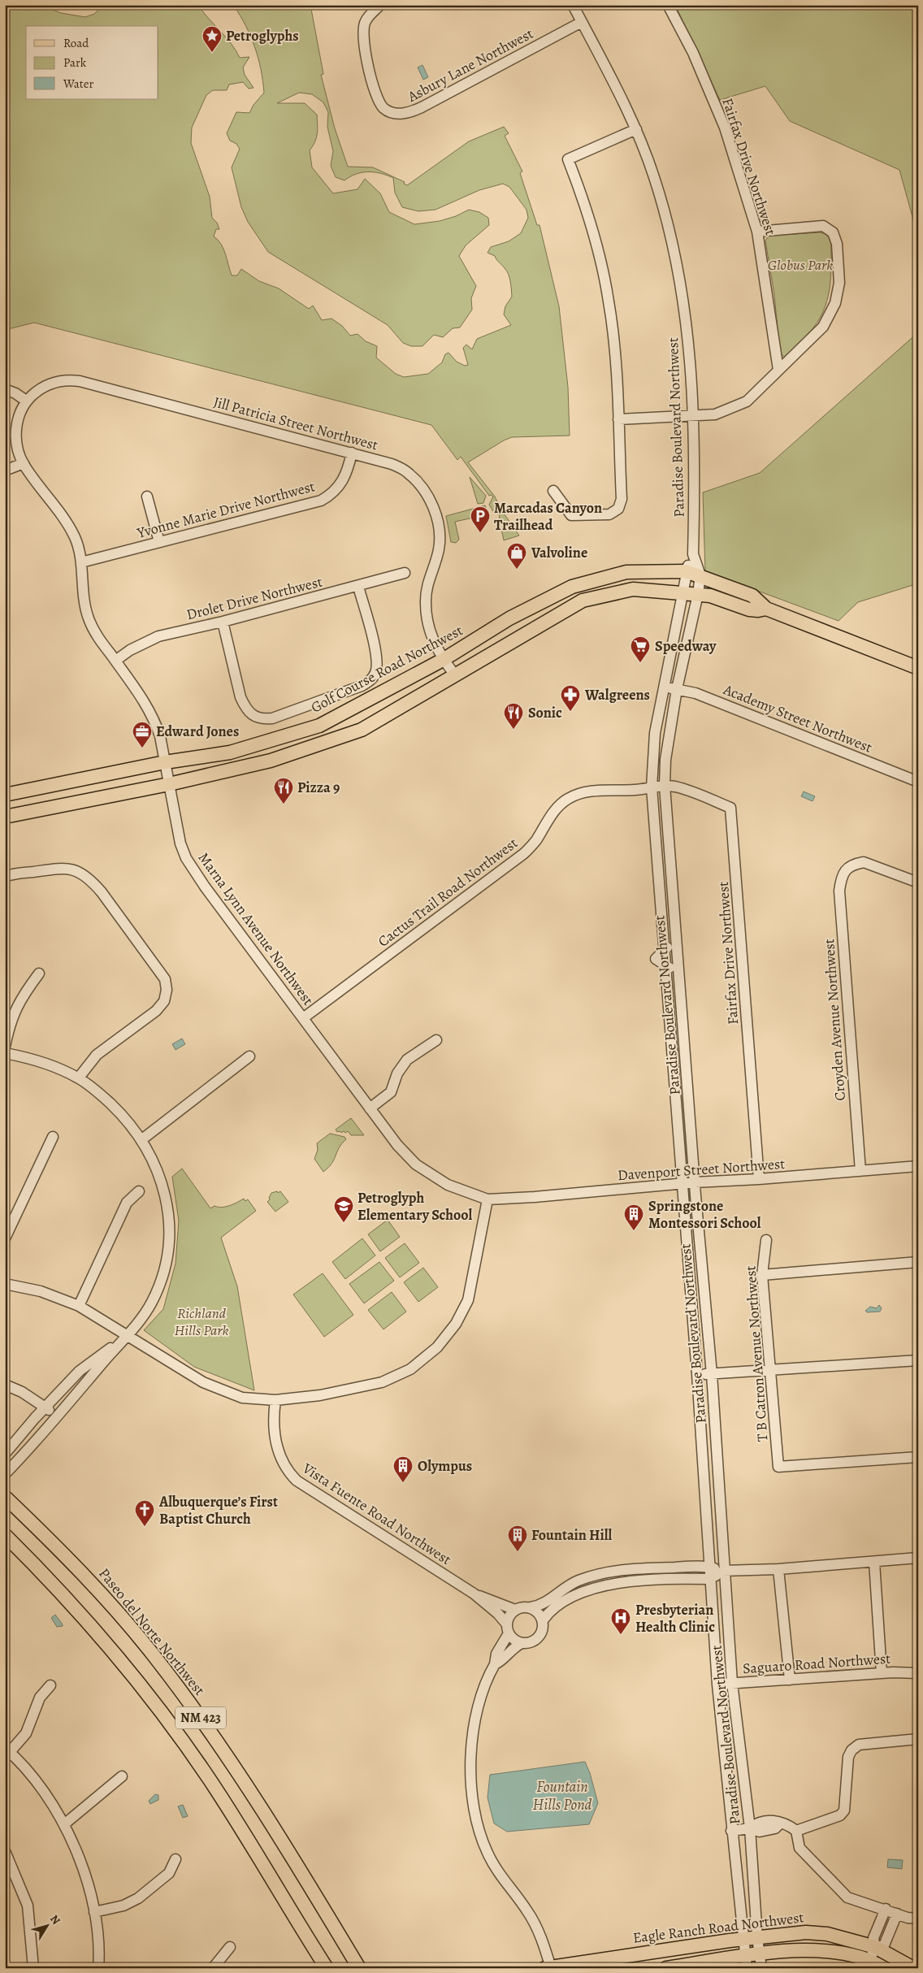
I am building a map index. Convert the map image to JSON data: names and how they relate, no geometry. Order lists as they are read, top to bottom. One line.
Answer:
{"streets":{"main road":["Golf Course Road Northwest","Paseo del Norte Northwest","NM 423","Eagle Ranch Road Northwest"],"street":["Asbury Lane Northwest","Fairfax Drive Northwest","Jill Patricia Street Northwest","Paradise Boulevard Northwest","Yvonne Marie Drive Northwest","Drolet Drive Northwest","Academy Street Northwest","Cactus Trail Road Northwest","Marna Lynn Avenue Northwest","Croyden Avenue Northwest","Davenport Street Northwest","T B Catron Avenue Northwest","Vista Fuente Road Northwest","Saguaro Road Northwest"]},"crossings":[["Asbury Lane Northwest","Paradise Boulevard Northwest"],["Fairfax Drive Northwest","Paradise Boulevard Northwest"],["Fairfax Drive Northwest","Cactus Trail Road Northwest"],["Fairfax Drive Northwest","Davenport Street Northwest"],["Jill Patricia Street Northwest","Yvonne Marie Drive Northwest"],["Jill Patricia Street Northwest","Golf Course Road Northwest"],["Jill Patricia Street Northwest","Marna Lynn Avenue Northwest"],["Paradise Boulevard Northwest","Golf Course Road Northwest"],["Paradise Boulevard Northwest","Academy Street Northwest"],["Paradise Boulevard Northwest","Cactus Trail Road Northwest"],["Paradise Boulevard Northwest","Davenport Street Northwest"],["Paradise Boulevard Northwest","Saguaro Road Northwest"],["Paradise Boulevard Northwest","Eagle Ranch Road Northwest"],["Yvonne Marie Drive Northwest","Marna Lynn Avenue Northwest"],["Drolet Drive Northwest","Marna Lynn Avenue Northwest"],["Golf Course Road Northwest","Marna Lynn Avenue Northwest"],["Cactus Trail Road Northwest","Marna Lynn Avenue Northwest"],["Marna Lynn Avenue Northwest","Davenport Street Northwest"],["Croyden Avenue Northwest","Davenport Street Northwest"]],"water":["Fountain Hills Pond"],"parks":["Globus Park","Richland Hills Park"],"places":{"place":["Petroglyphs"],"parking":["Marcadas Canyon Trailhead"],"shop":["Valvoline"],"supermarket":["Speedway"],"pharmacy":["Walgreens"],"restaurant":["Sonic","Pizza 9"],"office":["Edward Jones"],"school or university":["Petroglyph Elementary School"],"building":["Springstone Montessori School","Olympus","Fountain Hill"],"church":["Albuquerque’s First Baptist Church"],"hospital":["Presbyterian Health Clinic"]},"legend":["Road","Park","Water"],"north":"top right"}
